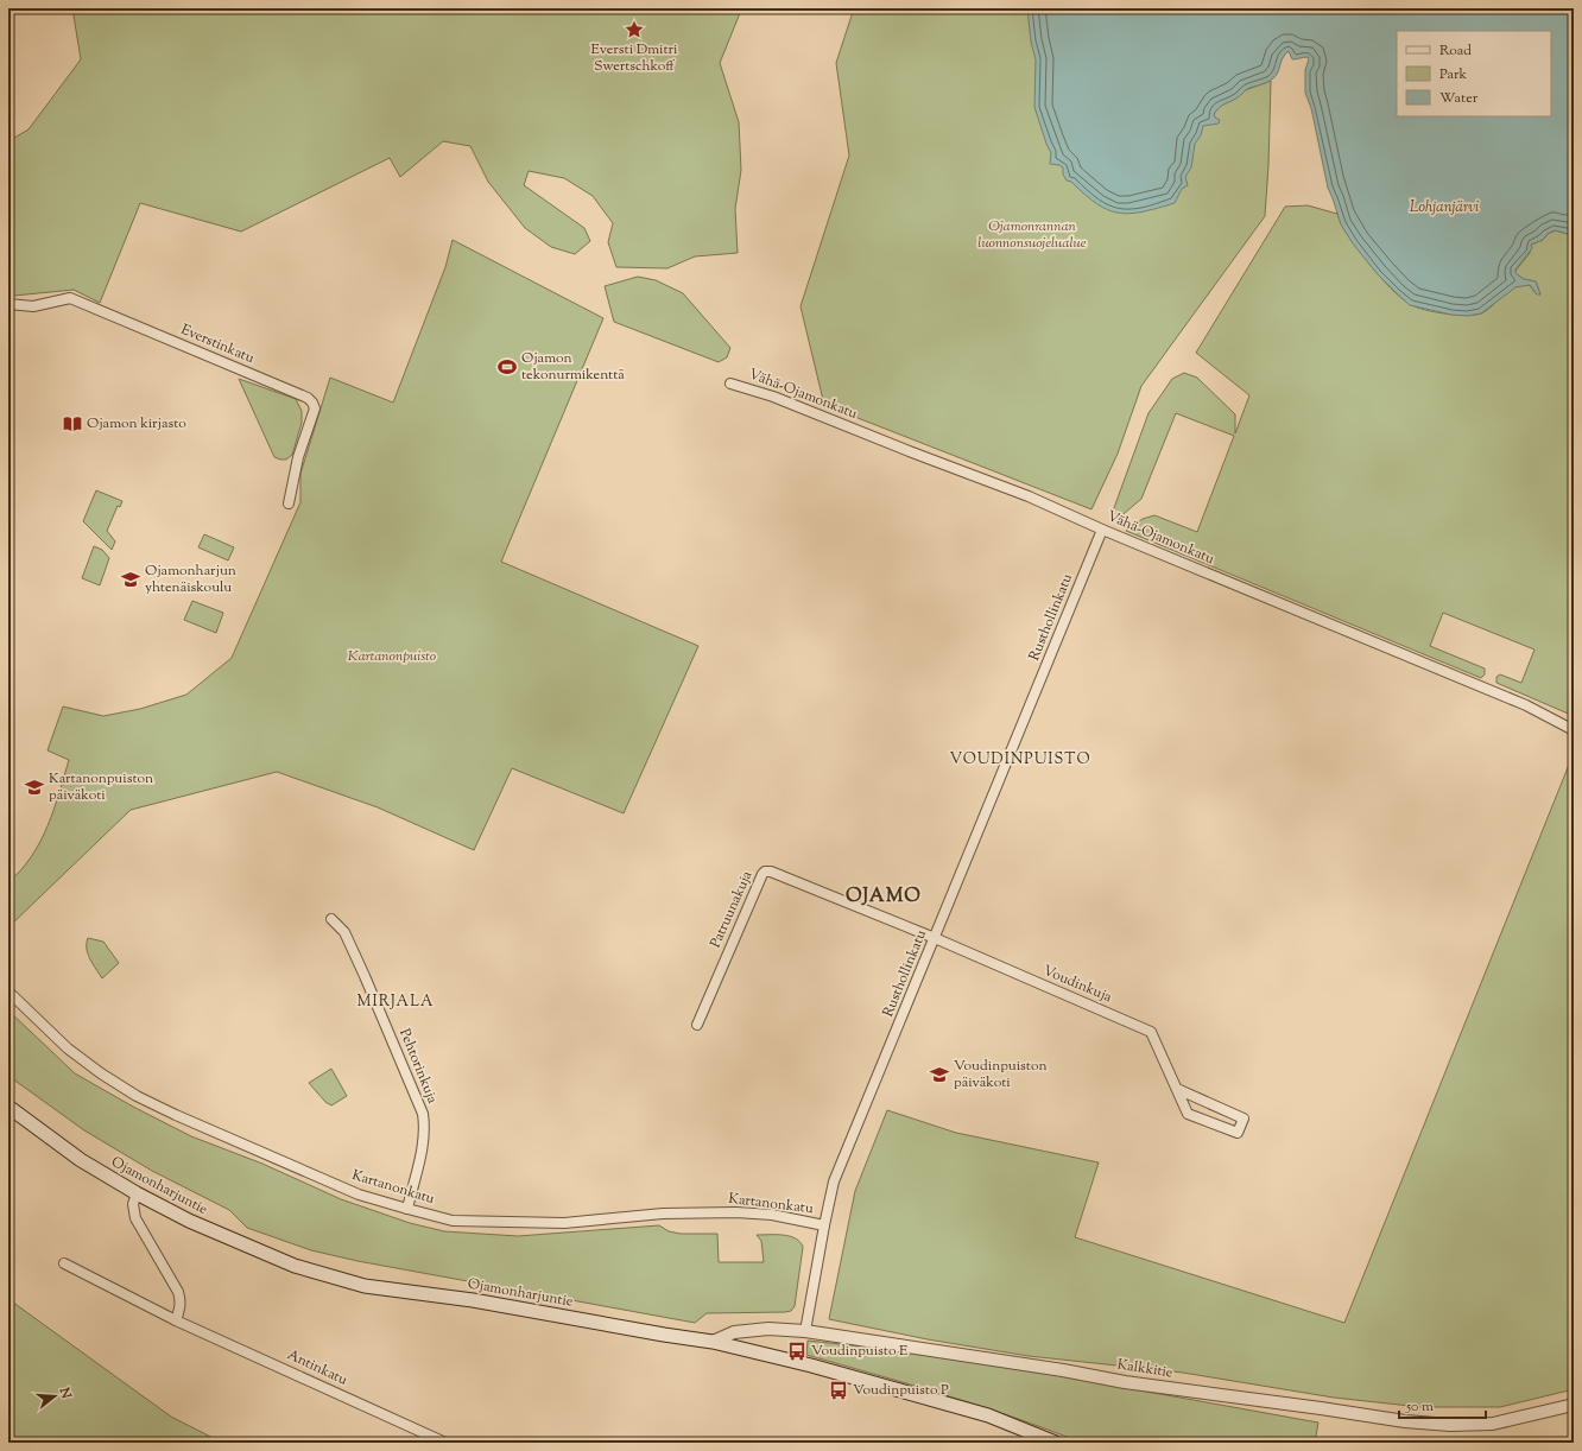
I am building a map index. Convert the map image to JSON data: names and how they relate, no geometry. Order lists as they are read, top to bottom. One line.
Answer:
{"streets":{"main road":["Ojamonharjuntie"],"street":["Everstinkatu","Vähä-Ojamonkatu","Rusthollinkatu","Patruunakuja","Voudinkuja","Pehtorinkuja","Kartanonkatu","Antinkatu","Kalkkitie"]},"crossings":[["Vähä-Ojamonkatu","Rusthollinkatu"],["Rusthollinkatu","Patruunakuja"],["Rusthollinkatu","Voudinkuja"],["Rusthollinkatu","Kartanonkatu"],["Rusthollinkatu","Kalkkitie"],["Patruunakuja","Voudinkuja"],["Pehtorinkuja","Kartanonkatu"],["Ojamonharjuntie","Kalkkitie"]],"districts":["VOUDINPUISTO","OJAMO","MIRJALA"],"water":["Lohjanjärvi"],"parks":["Ojamonrannan luonnonsuojelualue","Kartanonpuisto"],"places":{"place":["Eversti Dmitri Swertschkoff"],"sports":["Ojamon tekonurmikenttä"],"library":["Ojamon kirjasto"],"school or university":["Ojamonharjun yhtenäiskoulu","Kartanonpuiston päiväkoti","Voudinpuiston päiväkoti"],"bus stop":["Voudinpuisto E","Voudinpuisto P"]},"legend":["Road","Park","Water"],"scale_bar":"50 m","north":"right"}
